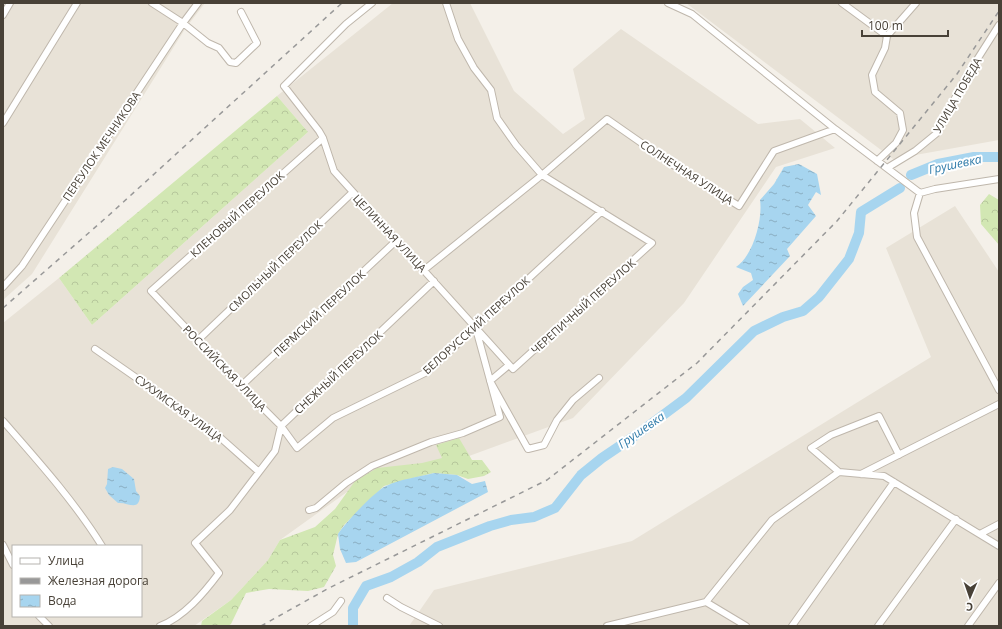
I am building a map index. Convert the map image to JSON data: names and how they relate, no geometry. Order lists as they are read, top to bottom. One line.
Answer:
{"streets":{"street":["УЛИЦА ПОБЕДА","ПЕРЕУЛОК МЕЧНИКОВА","СОЛНЕЧНАЯ УЛИЦА","КЛЕНОВЫЙ ПЕРЕУЛОК","ЦЕЛИННАЯ УЛИЦА","СМОЛЬНЫЙ ПЕРЕУЛОК","ЧЕРЕПИЧНЫЙ ПЕРЕУЛОК","ПЕРМСКИЙ ПЕРЕУЛОК","БЕЛОРУССКИЙ ПЕРЕУЛОК","РОССИЙСКАЯ УЛИЦА","СНЕЖНЫЙ ПЕРЕУЛОК","СУХУМСКАЯ УЛИЦА"]},"crossings":[["КЛЕНОВЫЙ ПЕРЕУЛОК","ЦЕЛИННАЯ УЛИЦА"],["КЛЕНОВЫЙ ПЕРЕУЛОК","РОССИЙСКАЯ УЛИЦА"],["ЦЕЛИННАЯ УЛИЦА","СМОЛЬНЫЙ ПЕРЕУЛОК"],["ЦЕЛИННАЯ УЛИЦА","ЧЕРЕПИЧНЫЙ ПЕРЕУЛОК"],["ЦЕЛИННАЯ УЛИЦА","ПЕРМСКИЙ ПЕРЕУЛОК"],["ЦЕЛИННАЯ УЛИЦА","БЕЛОРУССКИЙ ПЕРЕУЛОК"],["ЦЕЛИННАЯ УЛИЦА","СНЕЖНЫЙ ПЕРЕУЛОК"],["СМОЛЬНЫЙ ПЕРЕУЛОК","РОССИЙСКАЯ УЛИЦА"],["ЧЕРЕПИЧНЫЙ ПЕРЕУЛОК","БЕЛОРУССКИЙ ПЕРЕУЛОК"],["ПЕРМСКИЙ ПЕРЕУЛОК","РОССИЙСКАЯ УЛИЦА"],["БЕЛОРУССКИЙ ПЕРЕУЛОК","РОССИЙСКАЯ УЛИЦА"],["РОССИЙСКАЯ УЛИЦА","СНЕЖНЫЙ ПЕРЕУЛОК"]],"water":["Грушевка"],"legend":["Улица","Железная дорога","Вода"],"scale_bar":"100 m","north":"bottom"}
